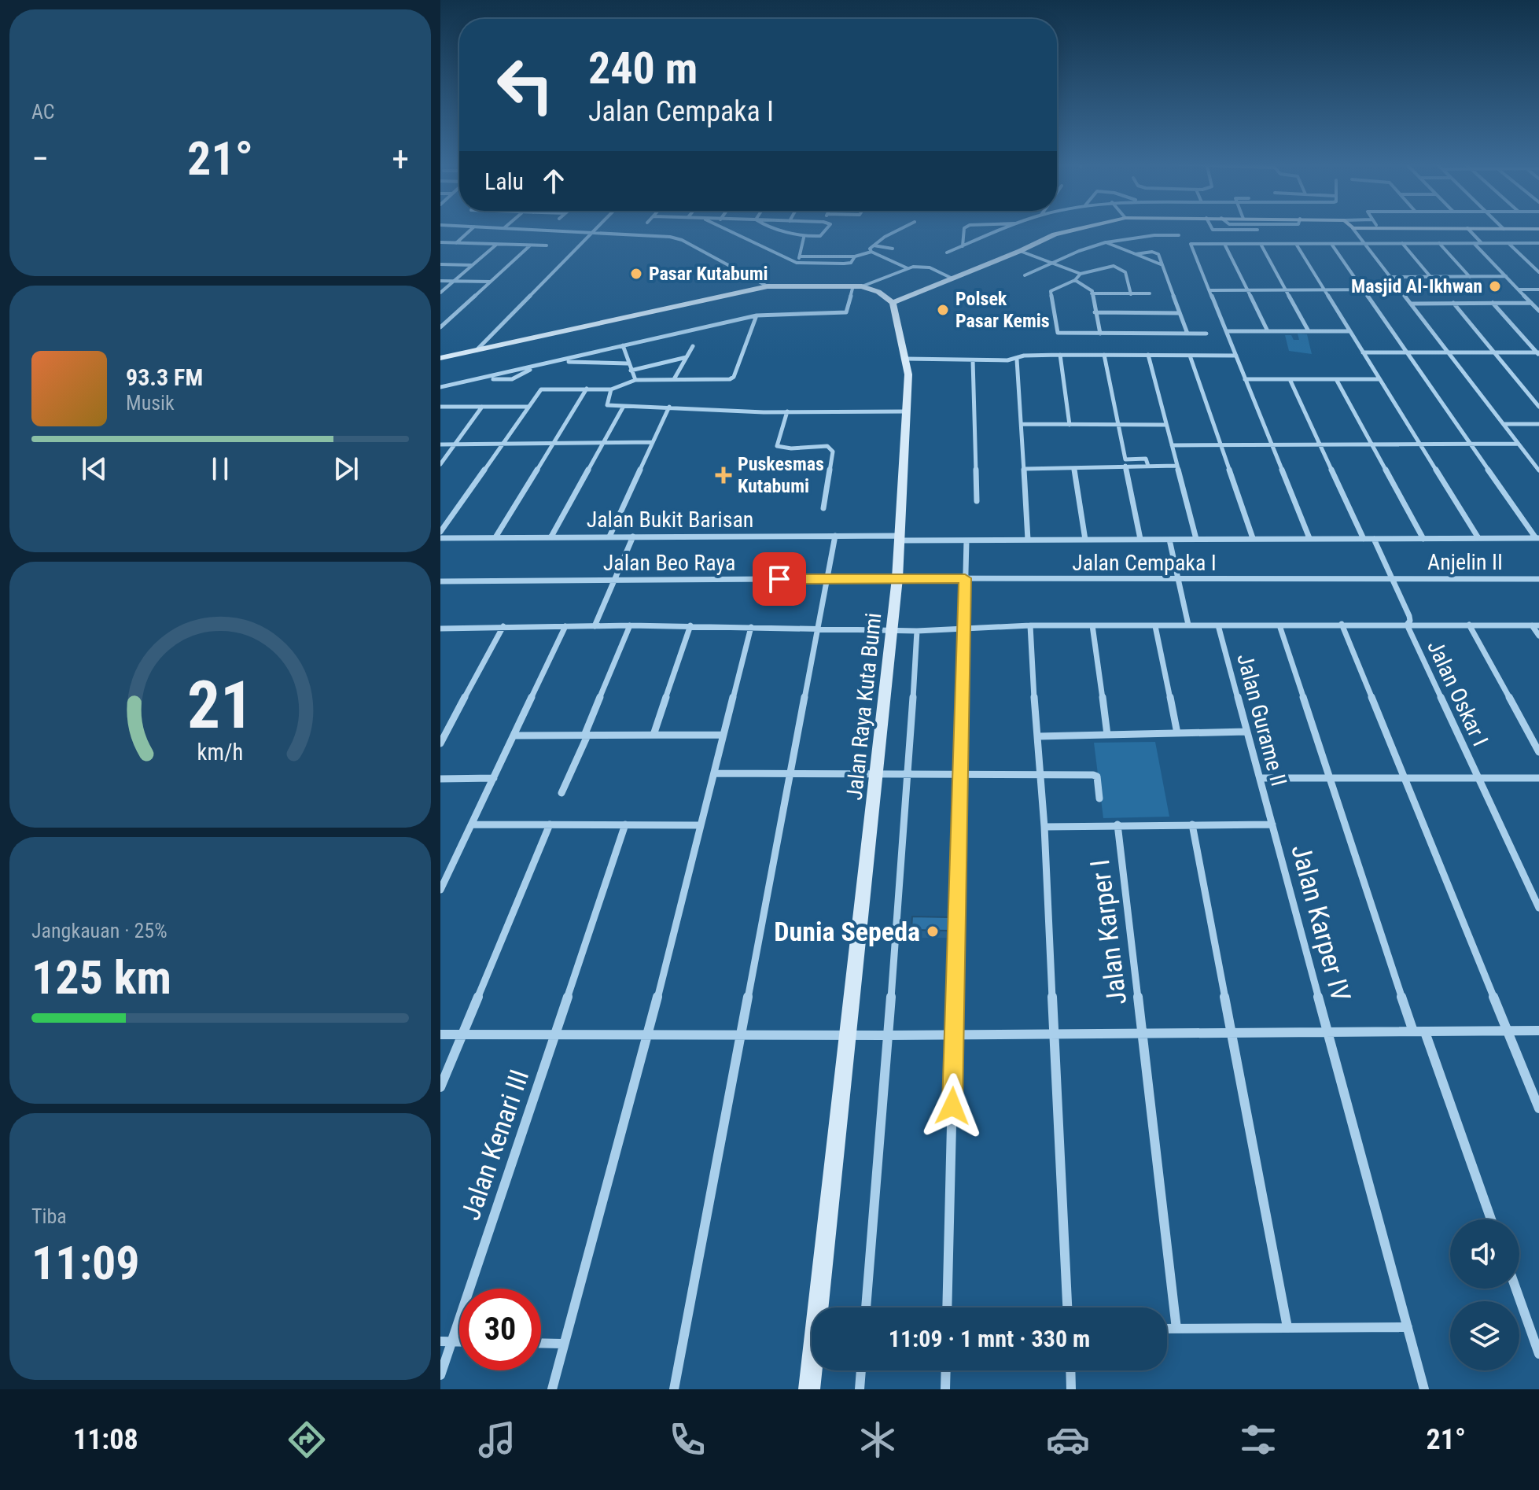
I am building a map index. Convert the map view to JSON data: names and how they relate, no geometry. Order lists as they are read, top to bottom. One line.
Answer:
{"streets":{"street":["Jalan Bukit Barisan","Anjelin II","Jalan Beo Raya","Jalan Cempaka I","Jalan Oskar I","Jalan Raya Kuta Bumi","Jalan Gurame II","Jalan Karper IV","Jalan Karper I","Jalan Kenari III"]},"crossings":[["Jalan Bukit Barisan","Jalan Oskar I"],["Jalan Bukit Barisan","Jalan Raya Kuta Bumi"],["Anjelin II","Jalan Cempaka I"],["Anjelin II","Jalan Oskar I"],["Jalan Beo Raya","Jalan Cempaka I"],["Jalan Beo Raya","Jalan Raya Kuta Bumi"],["Jalan Cempaka I","Jalan Oskar I"],["Jalan Cempaka I","Jalan Raya Kuta Bumi"],["Jalan Gurame II","Jalan Karper IV"]],"places":{"other":["Pasar Kutabumi","Masjid Al-Ikhwan","Polsek Pasar Kemis","Dunia Sepeda"],"health":["Puskesmas Kutabumi"]},"page":{"tile":["AC",["Jangkauan · 25%","125 km"],["Tiba","11:09"]],"turn":["240 m","Jalan Cempaka I"],"heat":["−","21°","+"],"then":"Lalu","song":["93.3 FM","Musik"],"limit":"30","trip":"11:09 · 1 mnt · 330 m","tabs":["11:08","21°"],"gauge":["21","km/h"]}}
